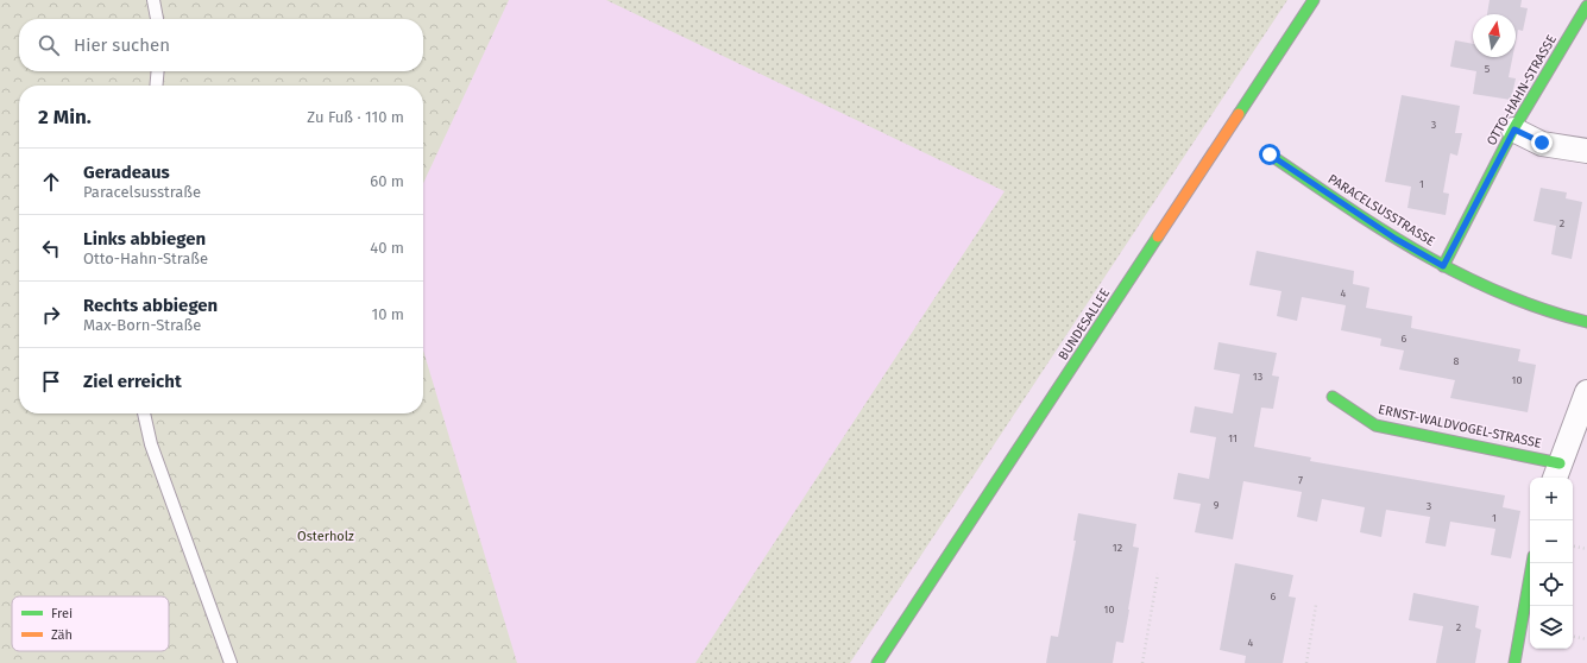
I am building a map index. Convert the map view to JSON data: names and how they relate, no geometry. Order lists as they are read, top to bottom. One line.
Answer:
{"streets":{"street":["OTTO-HAHN-STRASSE","PARACELSUSSTRASSE","BUNDESALLEE","ERNST-WALDVOGEL-STRASSE"]},"crossings":[["OTTO-HAHN-STRASSE","PARACELSUSSTRASSE"]],"parks":["Osterholz"],"house_numbers":["5","3","1","2","4","6","8","13","10","11","7","9","3","1","12","6","10","2","4"],"legend":["Frei","Zäh"],"north":"top","page":{"search":"Hier suchen","heading":["2 Min.","Zu Fuß · 110 m"],"list":[["Geradeaus","Paracelsusstraße","60 m"],["Links abbiegen","Otto-Hahn-Straße","40 m"],["Rechts abbiegen","Max-Born-Straße","10 m"],"Ziel erreicht"],"map_buttons":["+","−"]}}
